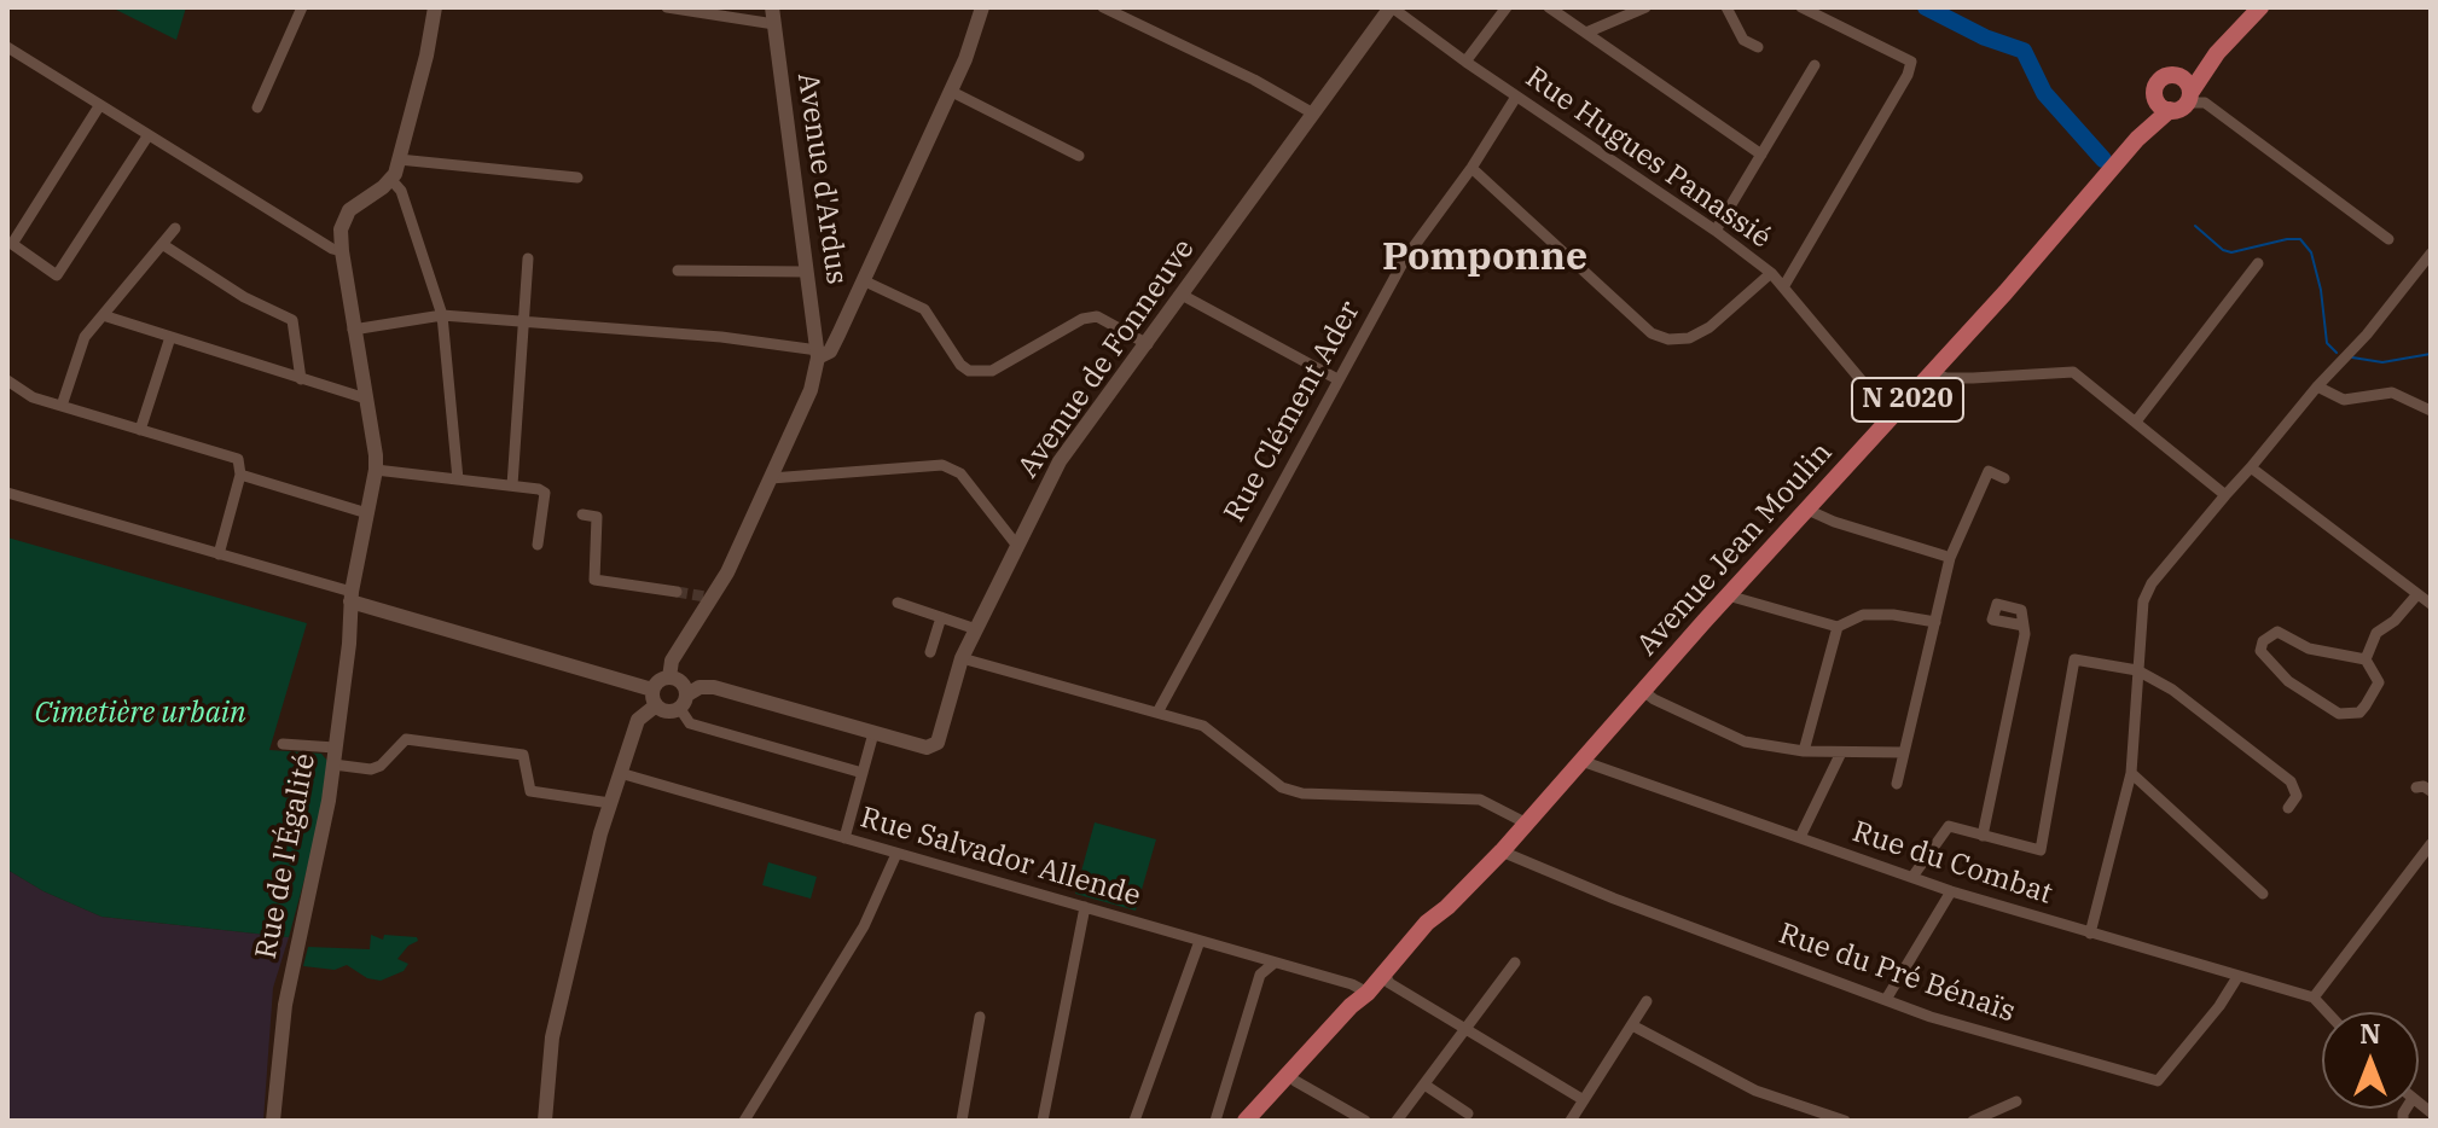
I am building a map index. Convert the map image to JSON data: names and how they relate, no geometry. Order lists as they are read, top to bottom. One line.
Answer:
{"streets":{"main road":["N 2020","Avenue Jean Moulin"],"street":["Rue Hugues Panassié","Avenue d'Ardus","Avenue de Fonneuve","Rue Clément Ader","Rue de l'Égalité","Rue Salvador Allende","Rue du Combat","Rue du Pré Bénaïs"]},"crossings":[["Rue Hugues Panassié","Avenue de Fonneuve"],["Rue Hugues Panassié","Rue Clément Ader"],["Rue Hugues Panassié","Avenue Jean Moulin"],["Avenue Jean Moulin","Rue du Combat"],["Avenue Jean Moulin","Rue du Pré Bénaïs"],["Rue du Combat","Rue du Pré Bénaïs"]],"districts":["Pomponne"],"parks":["Cimetière urbain"],"north":"top"}
